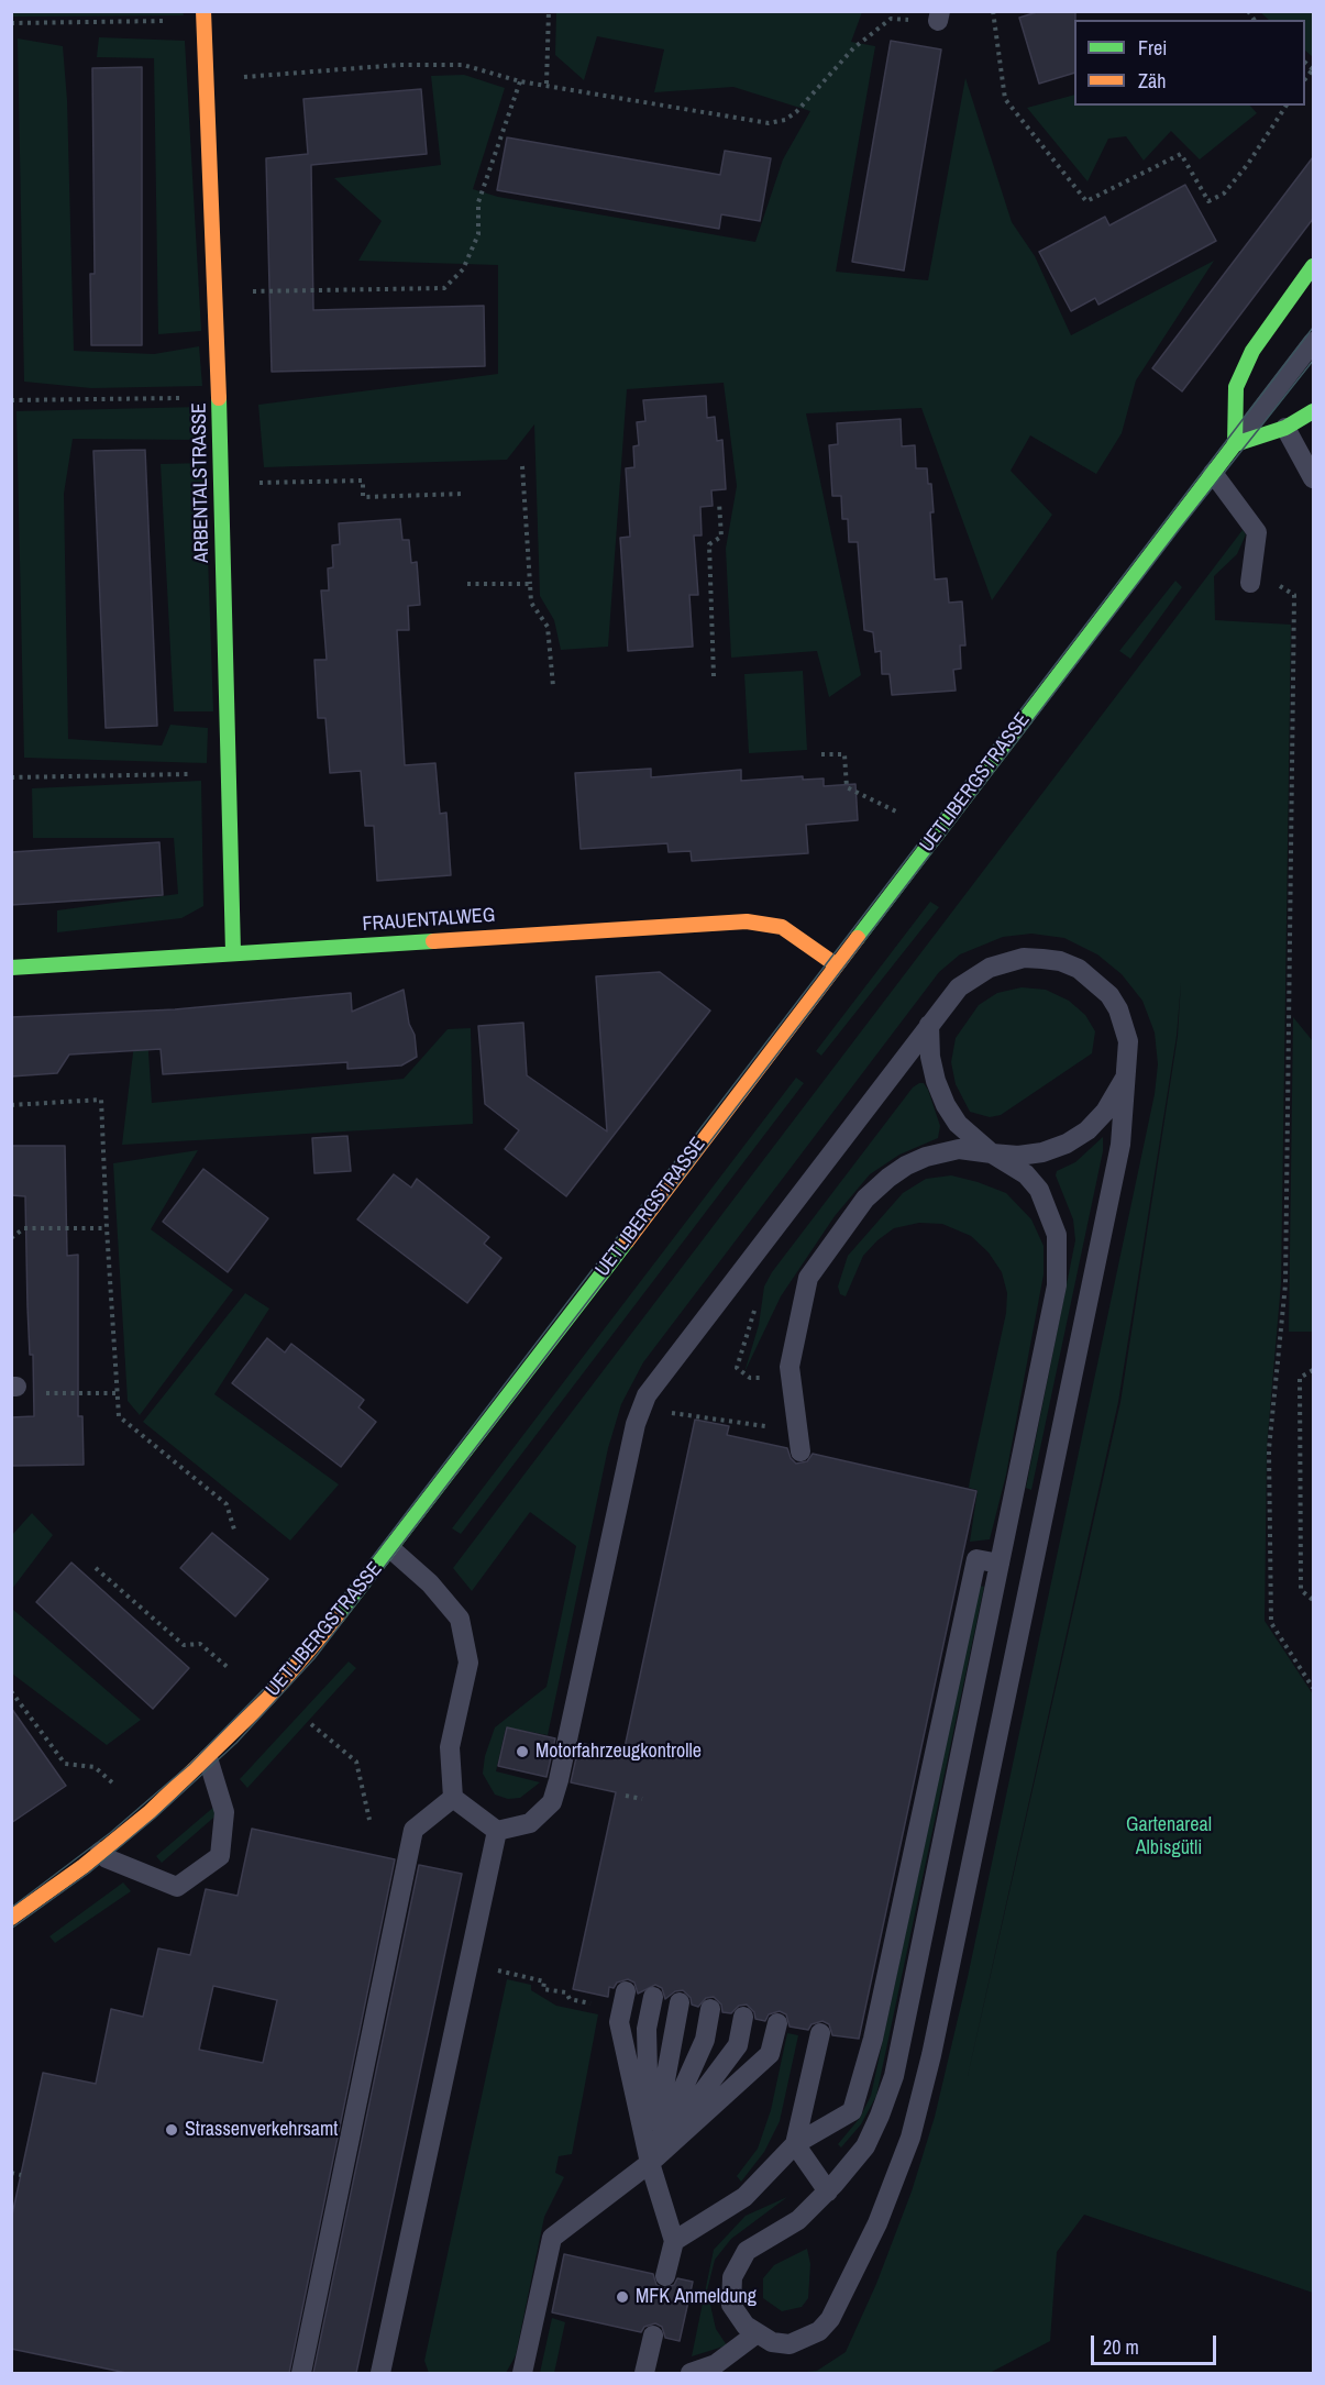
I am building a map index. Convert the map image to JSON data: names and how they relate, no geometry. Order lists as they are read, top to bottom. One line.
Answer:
{"streets":{"main road":["ARBENTALSTRASSE","UETLIBERGSTRASSE","FRAUENTALWEG"]},"crossings":[["ARBENTALSTRASSE","FRAUENTALWEG"],["UETLIBERGSTRASSE","FRAUENTALWEG"]],"parks":["Gartenareal Albisgütli"],"places":["Motorfahrzeugkontrolle","Strassenverkehrsamt","MFK Anmeldung"],"legend":["Frei","Zäh"],"scale_bar":"20 m"}
